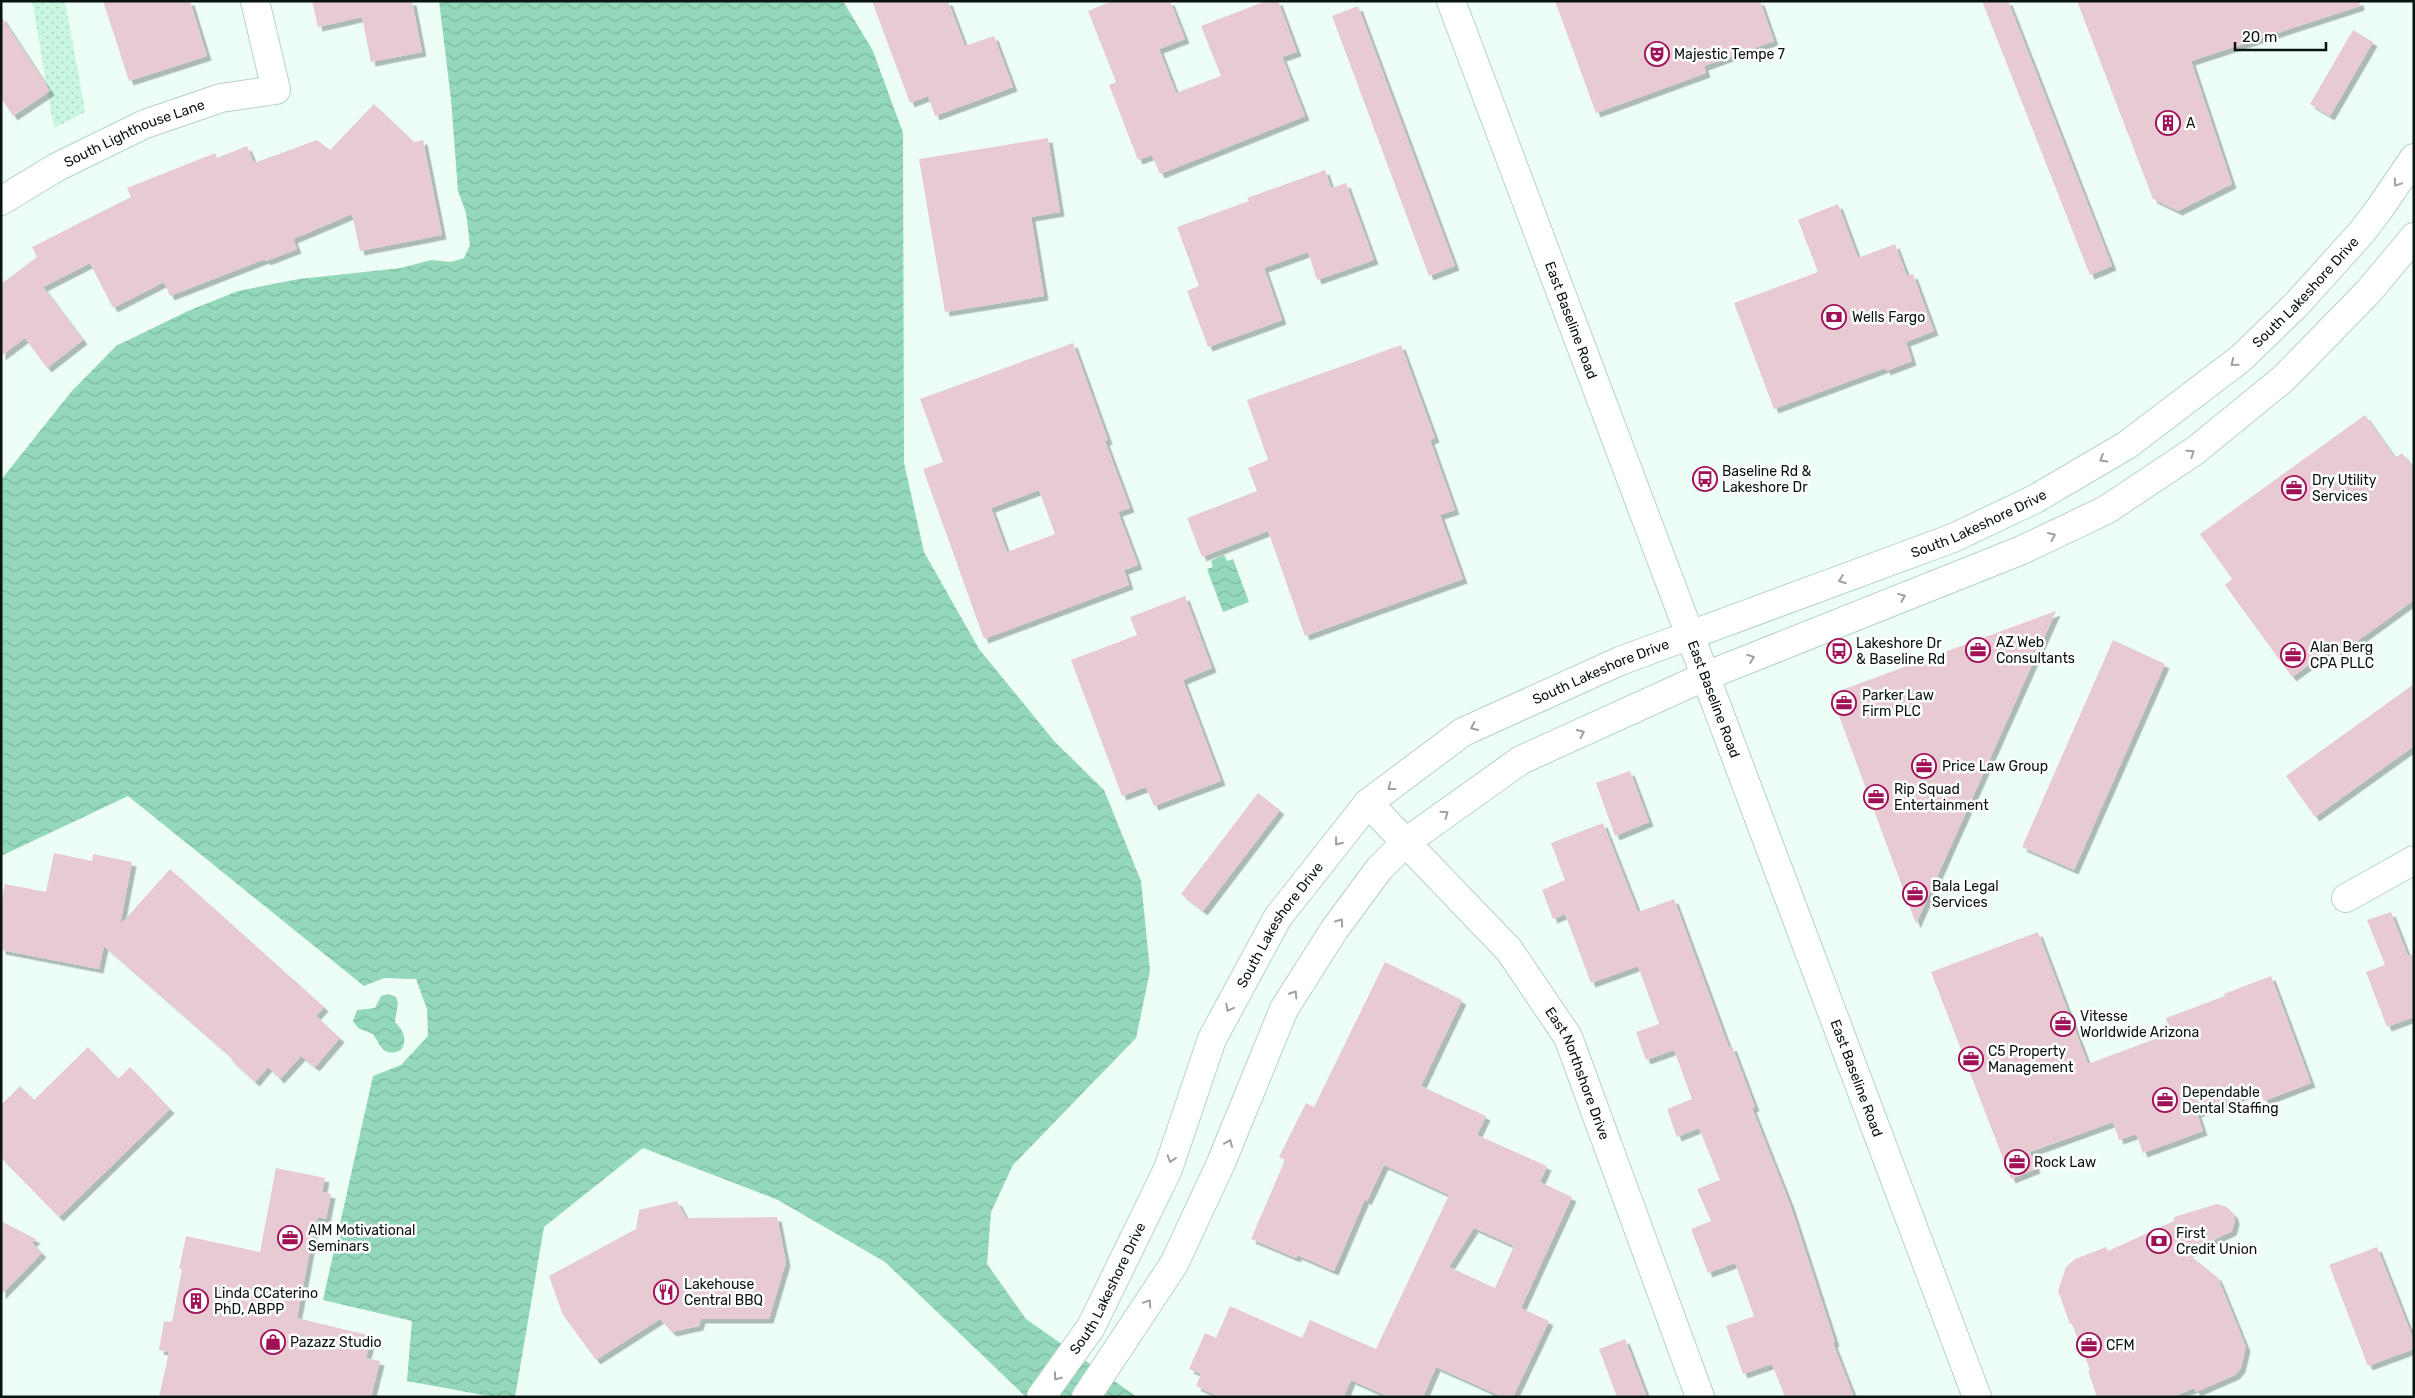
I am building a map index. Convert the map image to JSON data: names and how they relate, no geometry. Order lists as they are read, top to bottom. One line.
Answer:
{"streets":{"street":["South Lighthouse Lane","South Lakeshore Drive","East Baseline Road","East Northshore Drive"]},"crossings":[["South Lakeshore Drive","East Baseline Road"],["South Lakeshore Drive","East Northshore Drive"]],"places":{"theatre":["Majestic Tempe 7"],"building":["A","Linda CCaterino PhD, ABPP"],"bank":["Wells Fargo","First Credit Union"],"bus stop":["Baseline Rd & Lakeshore Dr","Lakeshore Dr & Baseline Rd"],"office":["Dry Utility Services","AZ Web Consultants","Alan Berg CPA PLLC","Parker Law Firm PLC","Price Law Group","Rip Squad Entertainment","Bala Legal Services","Vitesse Worldwide Arizona","C5 Property Management","Dependable Dental Staffing","Rock Law","AIM Motivational Seminars","CFM"],"restaurant":["Lakehouse Central BBQ"],"shop":["Pazazz Studio"]},"scale_bar":"20 m"}
